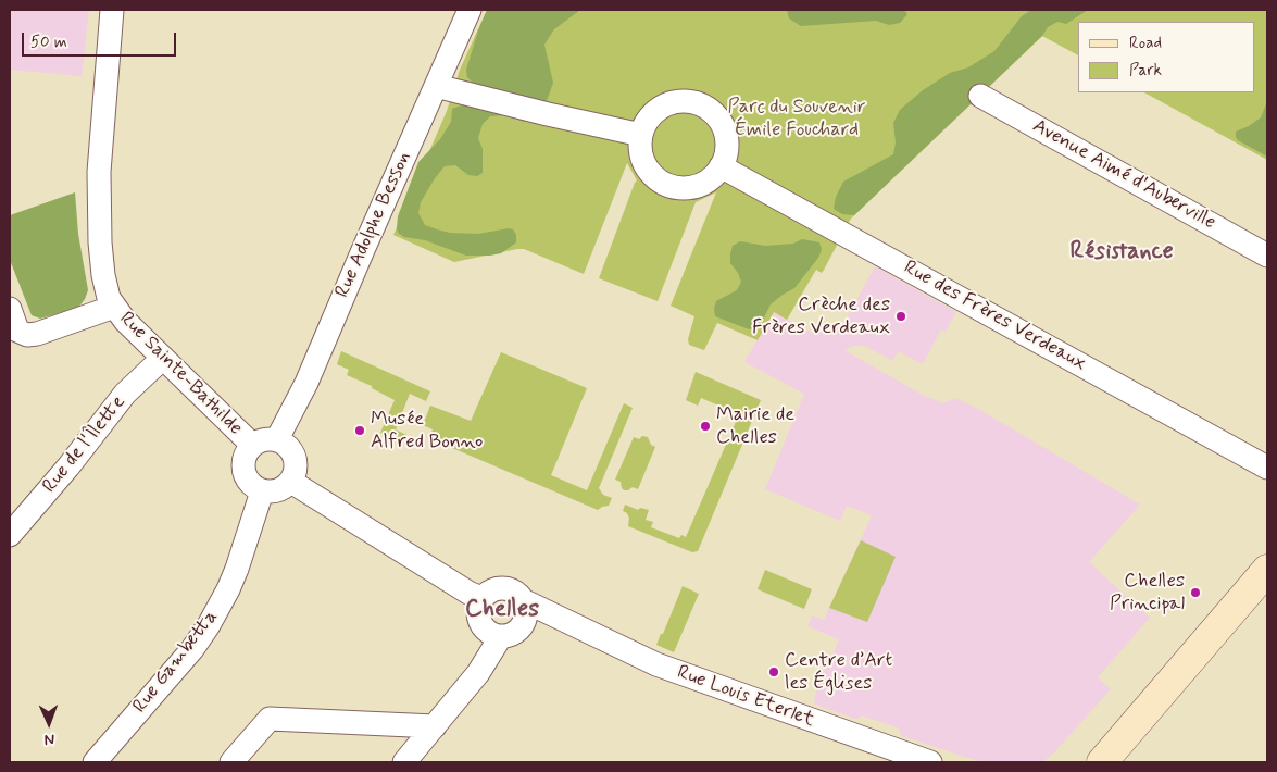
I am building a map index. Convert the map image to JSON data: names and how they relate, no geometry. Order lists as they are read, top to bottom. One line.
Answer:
{"streets":{"street":["Avenue Aimé d'Auberville","Rue Adolphe Besson","Rue des Frères Verdeaux","Rue Sainte-Bathilde","Rue de l'Îlette","Rue Gambetta","Rue Louis Eterlet"]},"crossings":[["Rue Adolphe Besson","Rue Sainte-Bathilde"],["Rue Adolphe Besson","Rue Gambetta"],["Rue Sainte-Bathilde","Rue de l'Îlette"],["Rue Sainte-Bathilde","Rue Gambetta"]],"districts":["Résistance","Chelles"],"parks":["Parc du Souvenir Émile Fouchard"],"places":["Crèche des Frères Verdeaux","Mairie de Chelles","Musée Alfred Bonno","Chelles Principal","Centre d’Art les Églises"],"legend":["Road","Park"],"scale_bar":"50 m","north":"bottom"}
